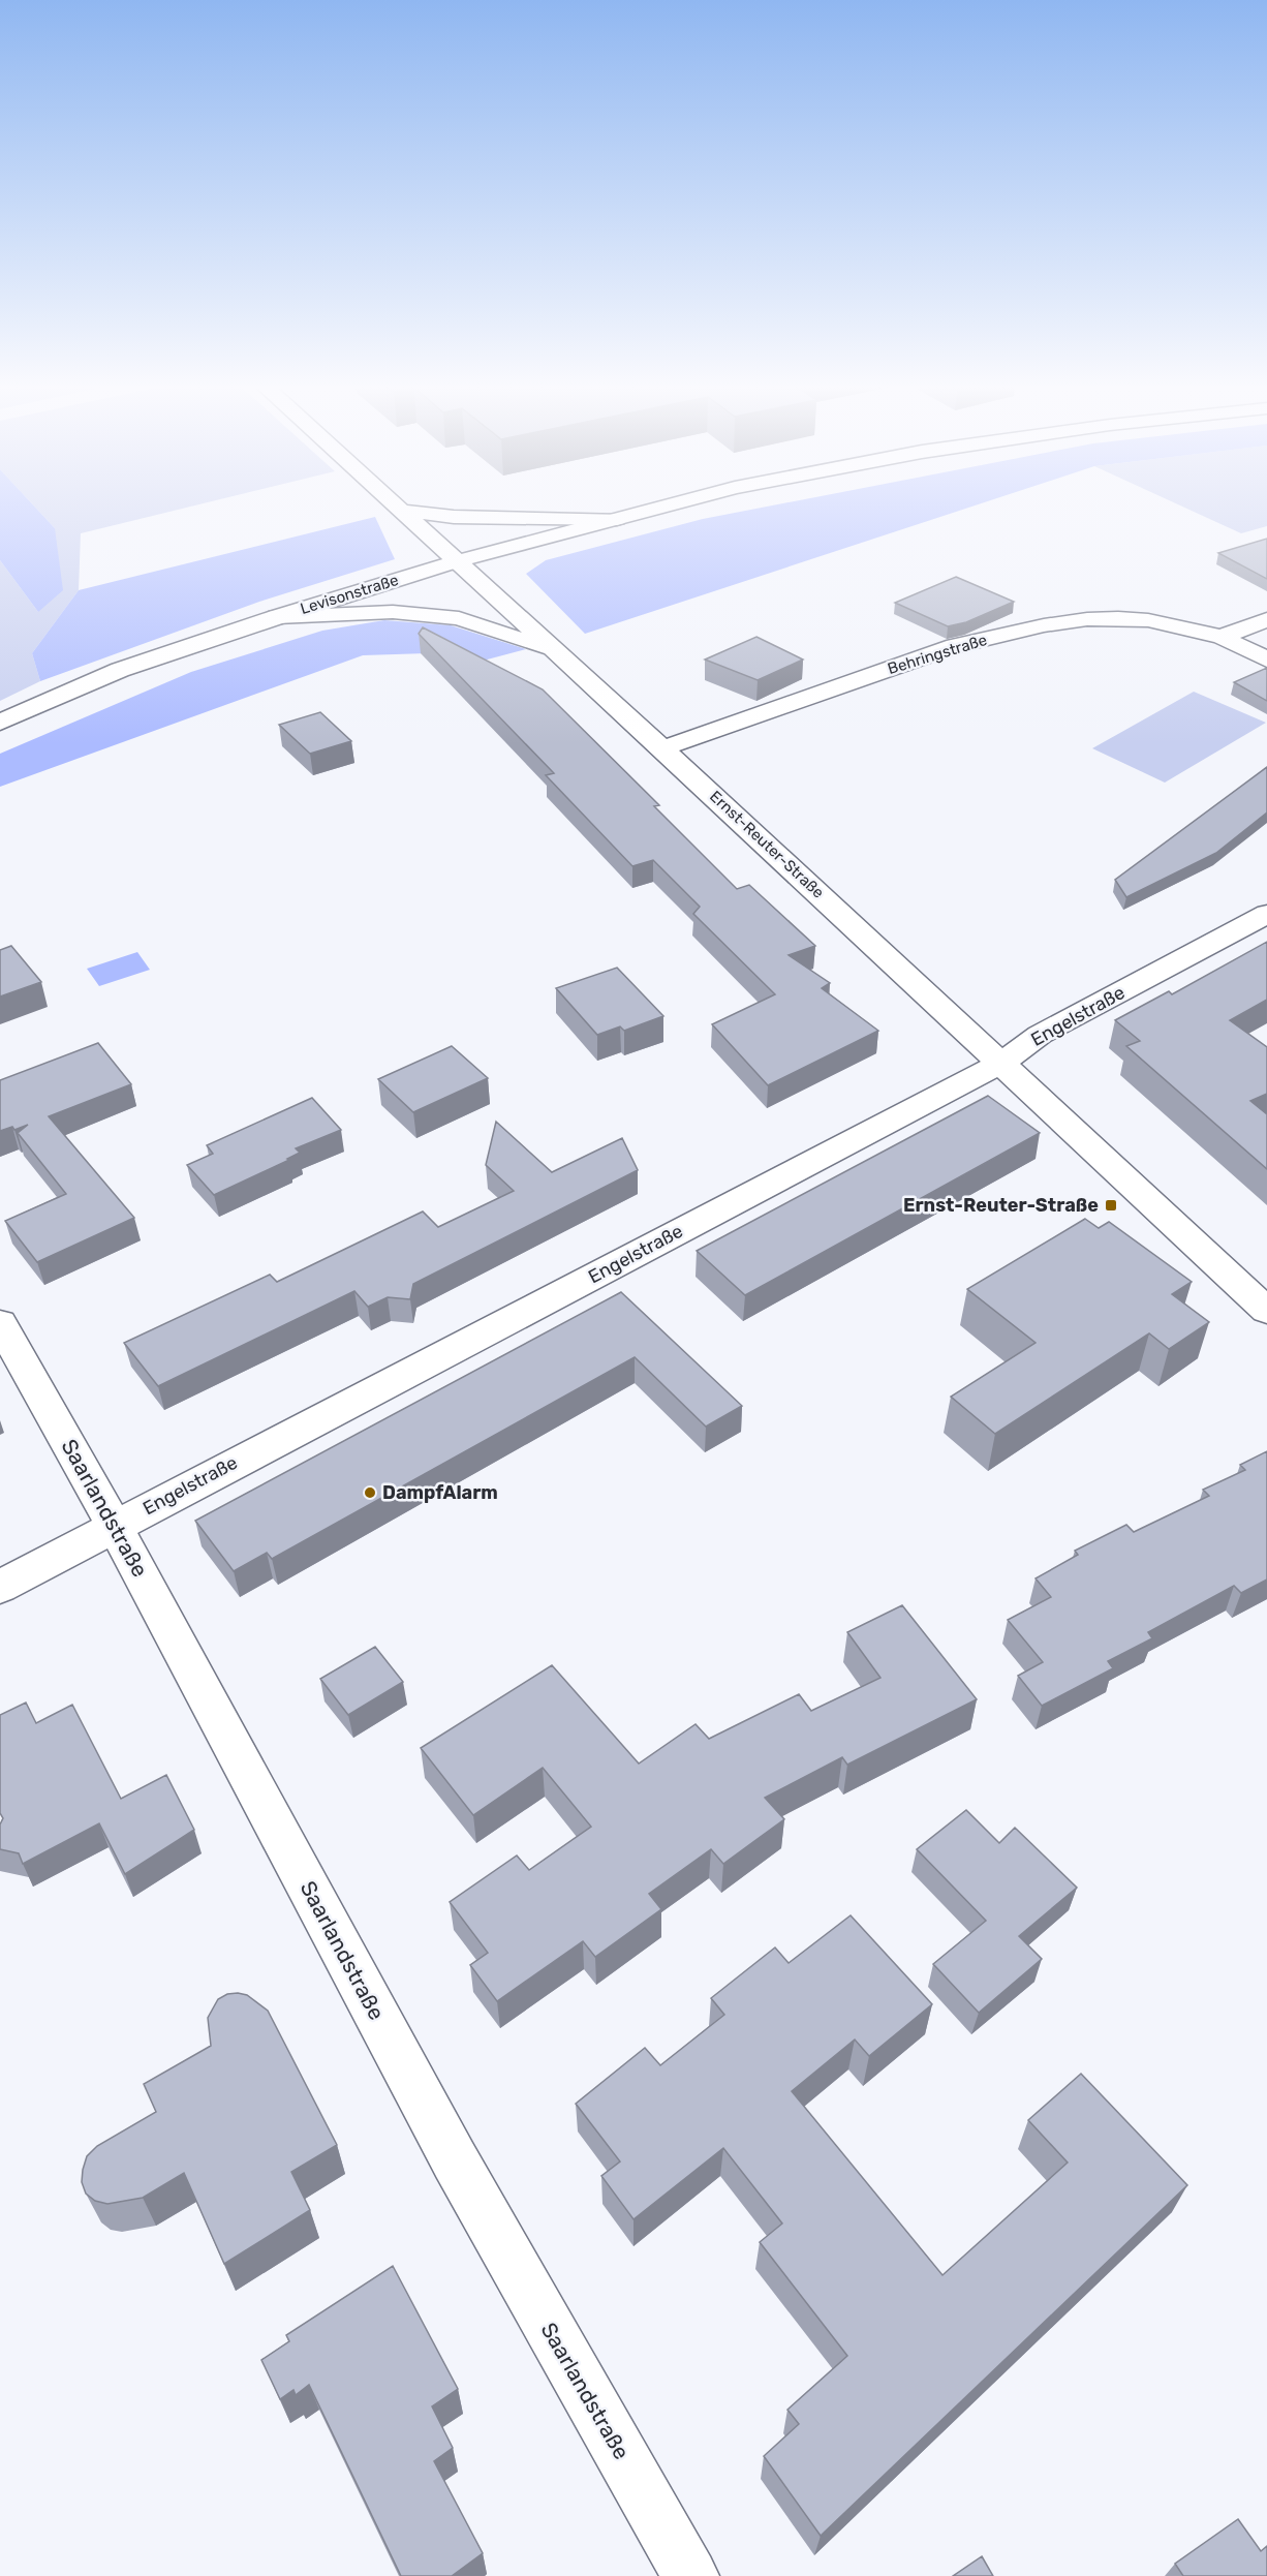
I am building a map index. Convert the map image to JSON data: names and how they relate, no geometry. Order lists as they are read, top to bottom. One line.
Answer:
{"streets":{"street":["Levisonstraße","Behringstraße","Ernst-Reuter-Straße","Engelstraße","Saarlandstraße"]},"crossings":[["Levisonstraße","Ernst-Reuter-Straße"],["Behringstraße","Ernst-Reuter-Straße"],["Ernst-Reuter-Straße","Engelstraße"],["Engelstraße","Saarlandstraße"]],"places":{"transit":["Ernst-Reuter-Straße"],"other":["DampfAlarm"]}}
